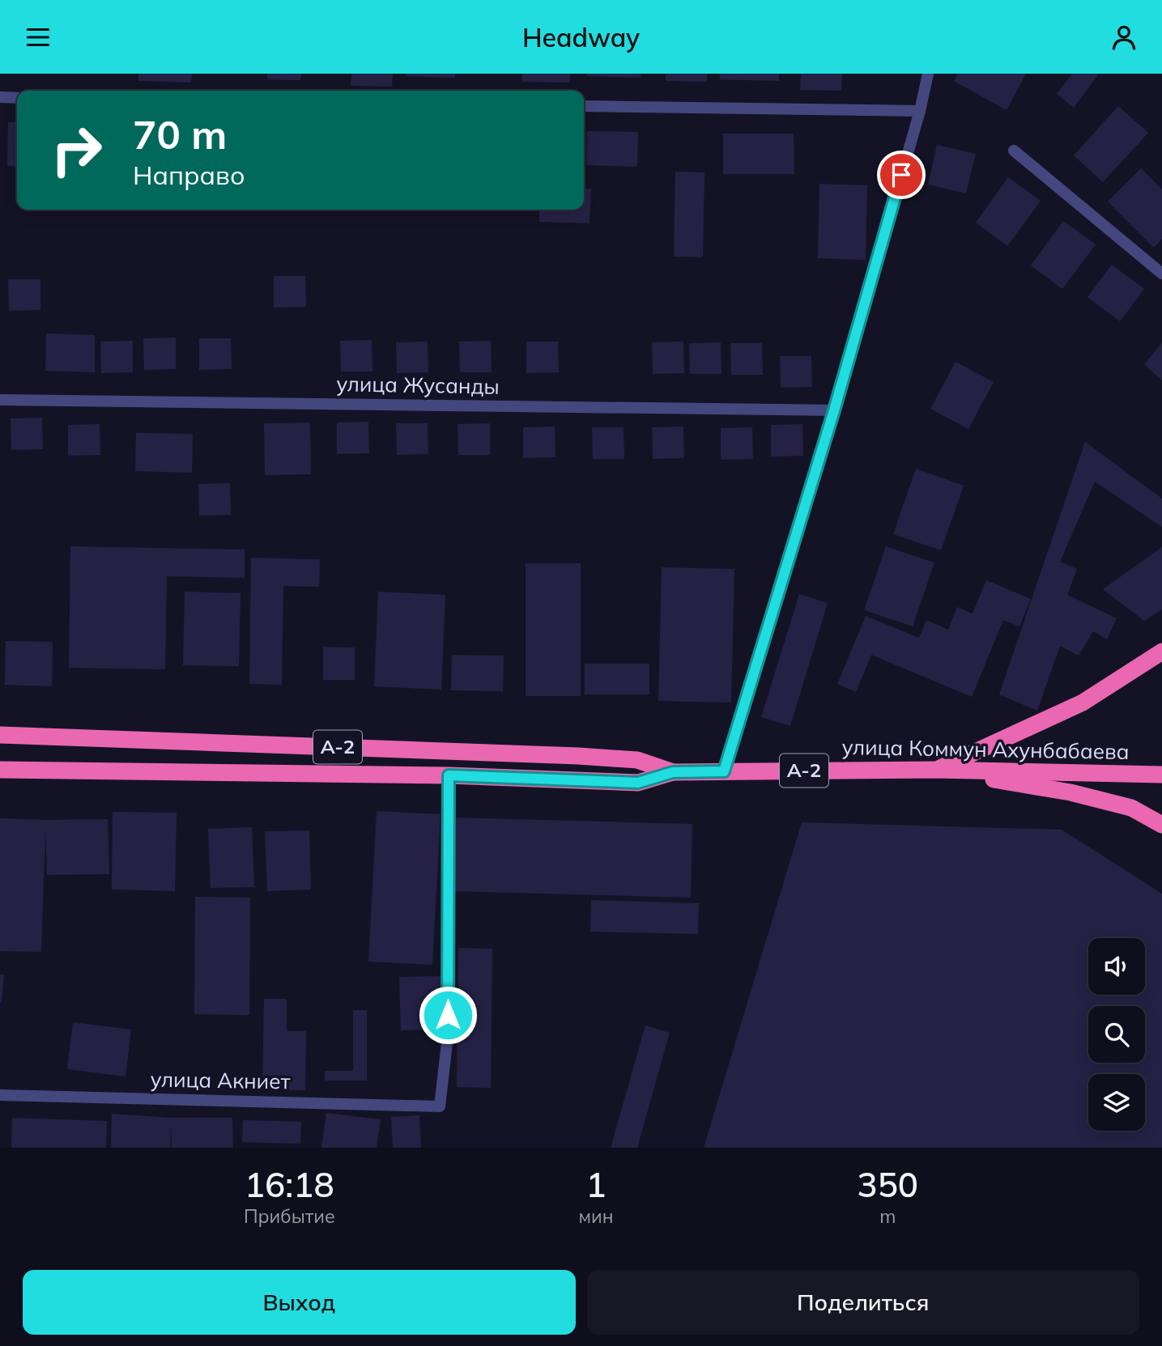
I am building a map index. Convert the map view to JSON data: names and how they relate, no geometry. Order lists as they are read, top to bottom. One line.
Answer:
{"streets":{"highway":["A-2","улица Коммун Ахунбабаева"],"street":["улица Жусанды","улица Акниет"]},"crossings":[["A-2","улица Коммун Ахунбабаева"],["A-2","улица Акниет"]],"page":{"header":"Headway","turn":["70 m","Направо"],"eta":["16:18","Прибытие","1","мин","350","m"],"buttons":["Выход","Поделиться"]}}
